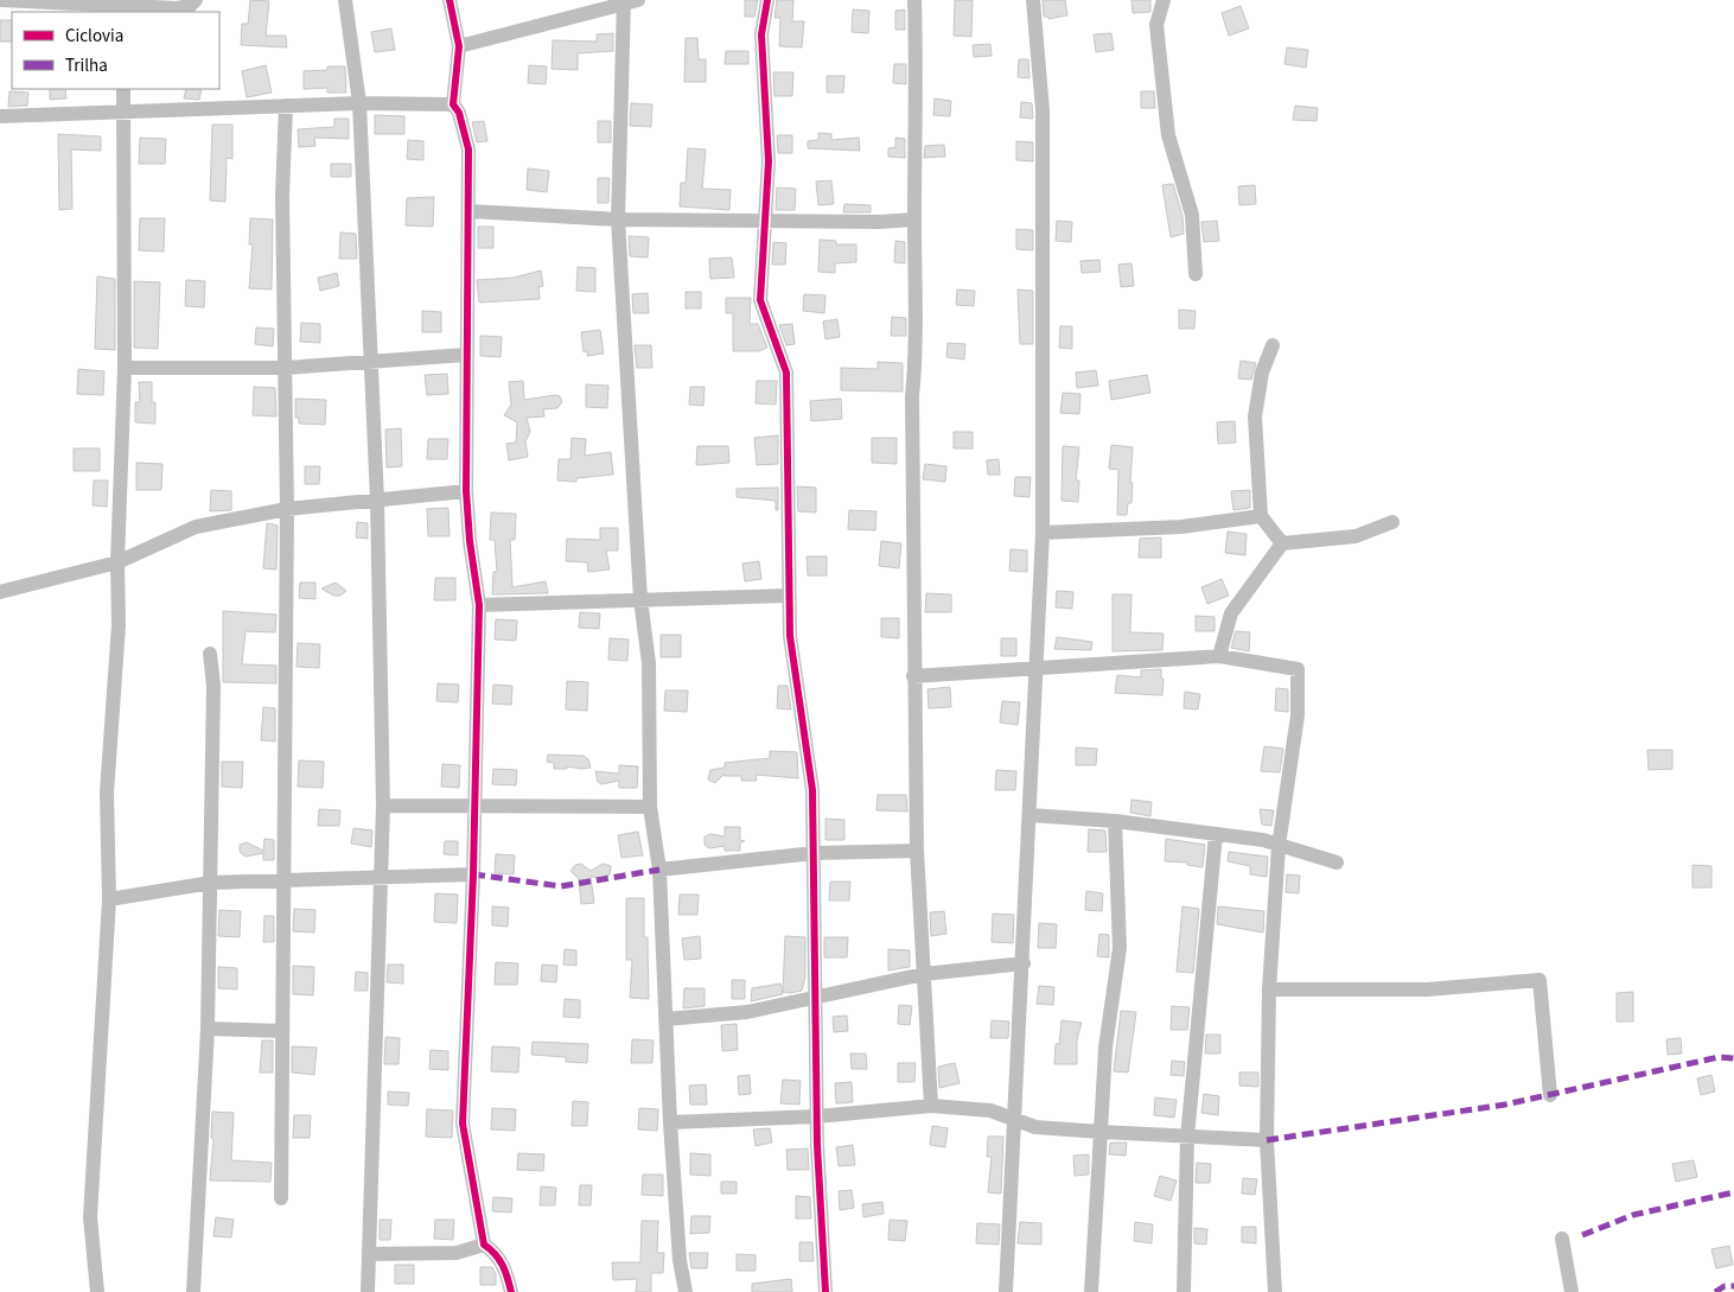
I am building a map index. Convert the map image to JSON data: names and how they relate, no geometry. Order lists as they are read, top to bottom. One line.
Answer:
{"legend":["Ciclovia","Trilha"]}
